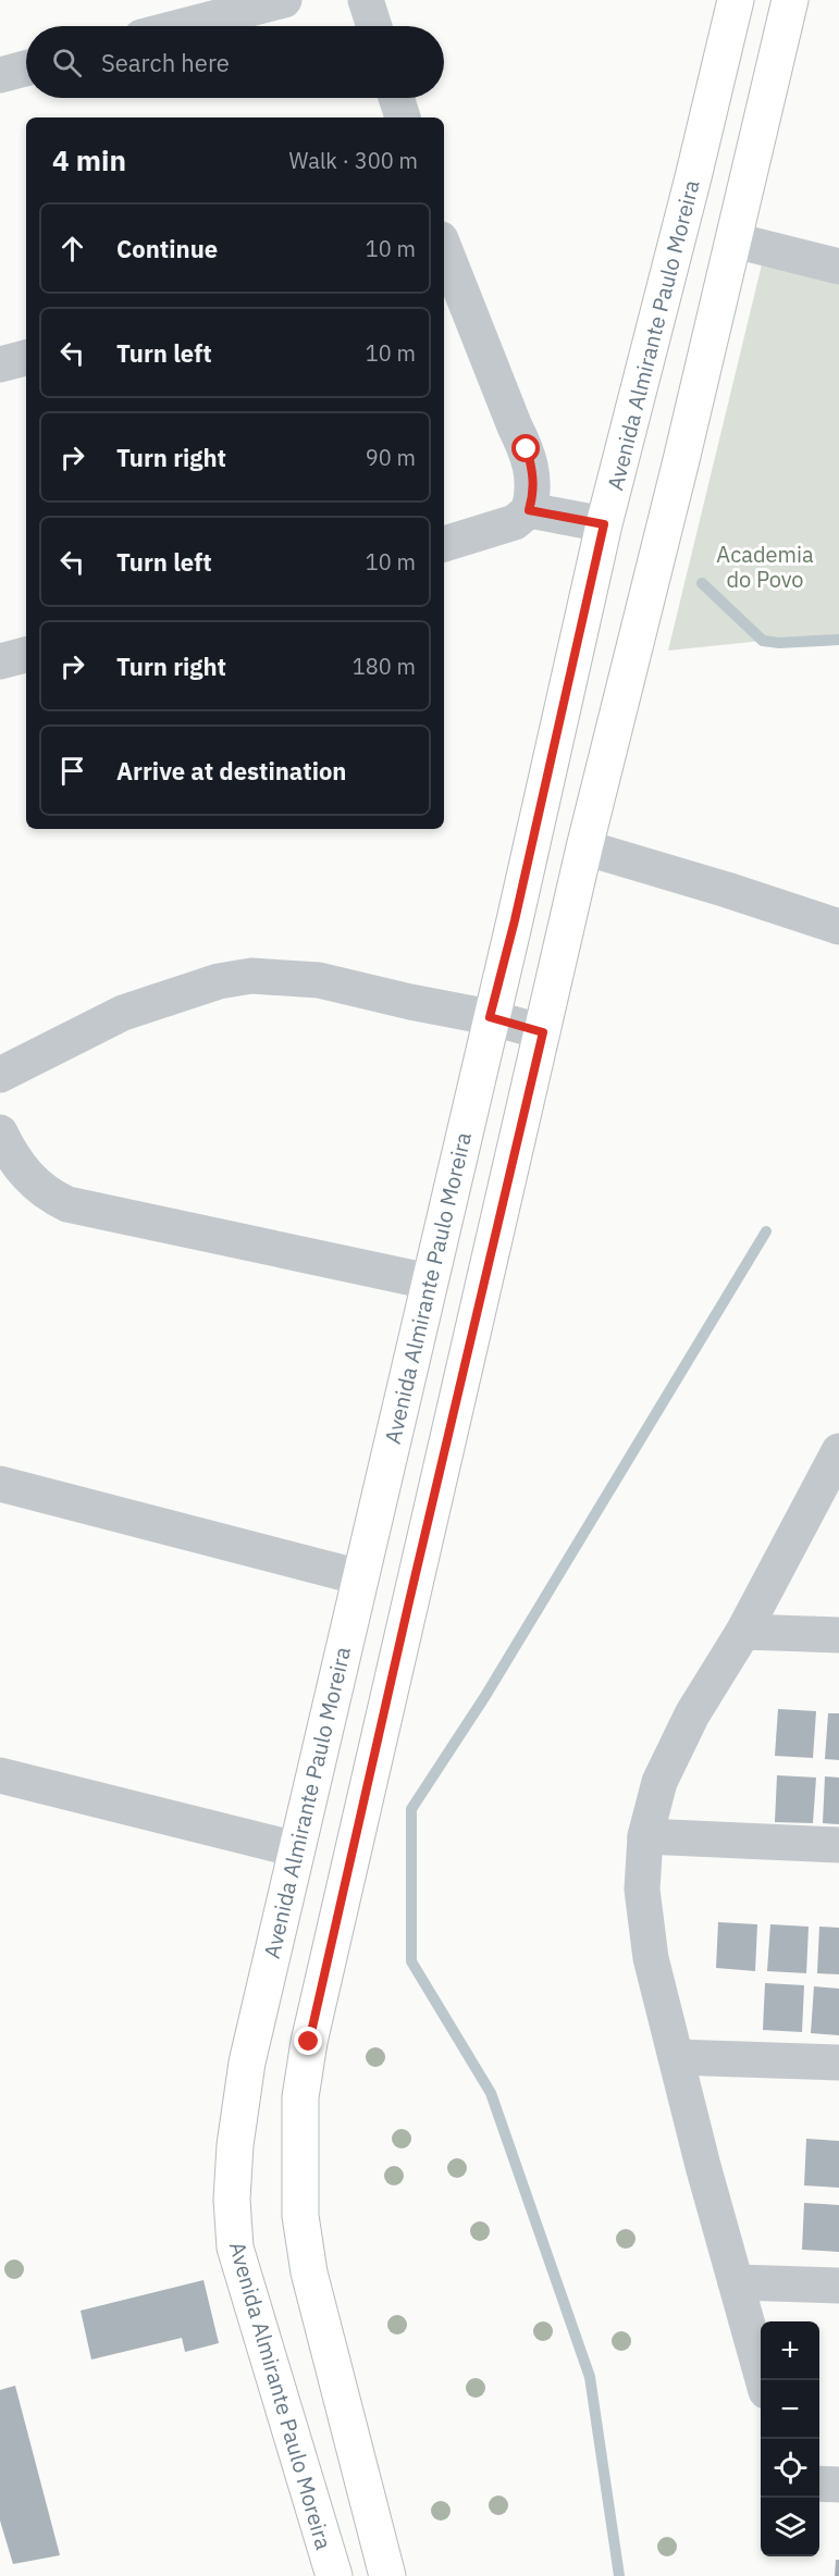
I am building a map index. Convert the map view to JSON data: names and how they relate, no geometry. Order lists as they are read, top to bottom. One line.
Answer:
{"streets":{"main road":["Avenida Almirante Paulo Moreira"]},"parks":["Academia do Povo"],"page":{"search":"Search here","heading":["4 min","Walk · 300 m"],"list":[["Continue","10 m"],["Turn left","10 m"],["Turn right","90 m"],["Turn left","10 m"],["Turn right","180 m"],"Arrive at destination"],"map_buttons":["+","−"]}}
